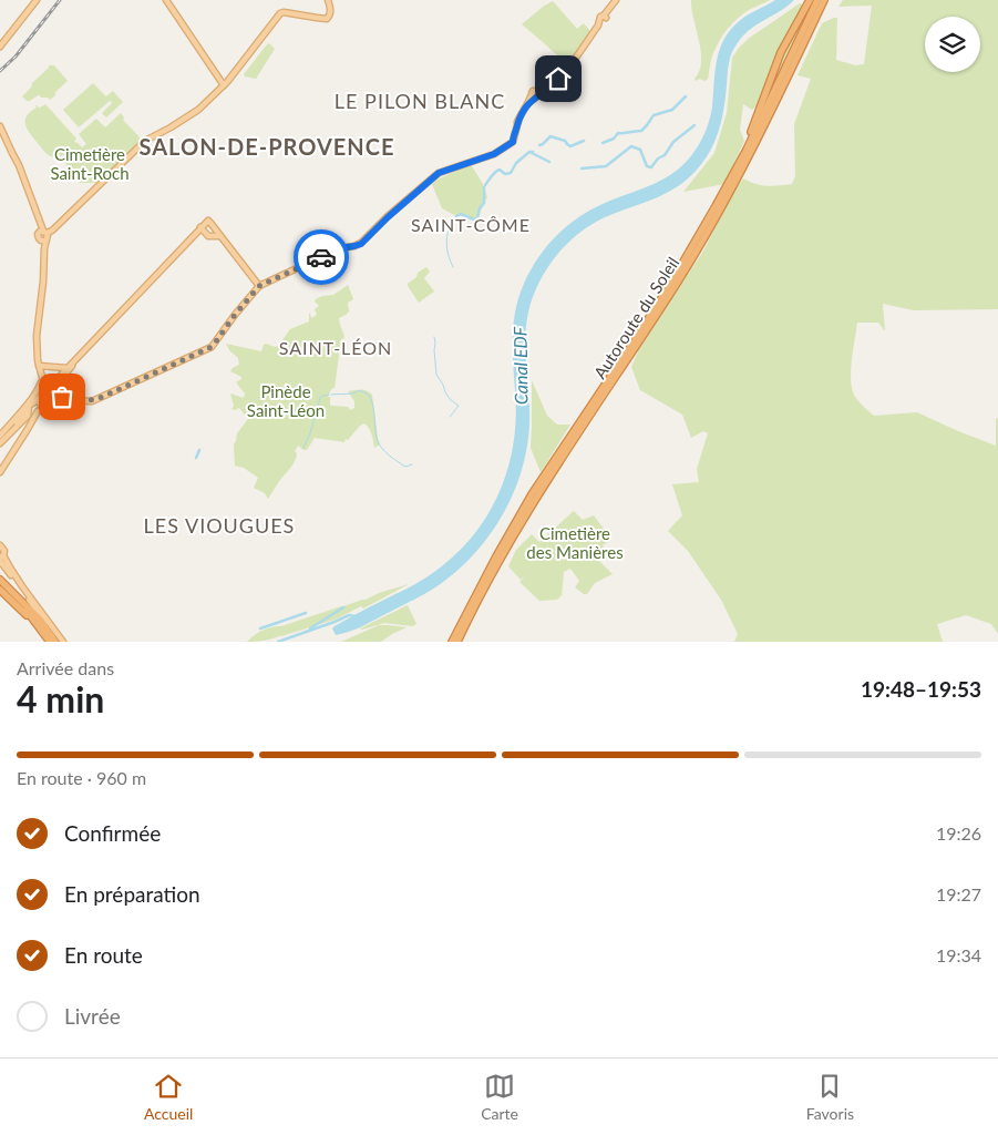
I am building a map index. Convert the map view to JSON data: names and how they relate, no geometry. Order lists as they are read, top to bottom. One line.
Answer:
{"streets":{"highway":["Autoroute du Soleil"]},"districts":["LE PILON BLANC","SALON-DE-PROVENCE","SAINT-CÔME","SAINT-LÉON","LES VIOUGUES"],"water":["Canal EDF"],"parks":["Cimetière Saint-Roch","Pinède Saint-Léon","Cimetière des Manières"],"page":{"heading":["4 min","Arrivée dans","19:48–19:53"],"bar":"En route · 960 m","list":[["Confirmée","19:26"],["En préparation","19:27"],["En route","19:34"],"Livrée"],"tabs":["Accueil","Carte","Favoris"]}}
